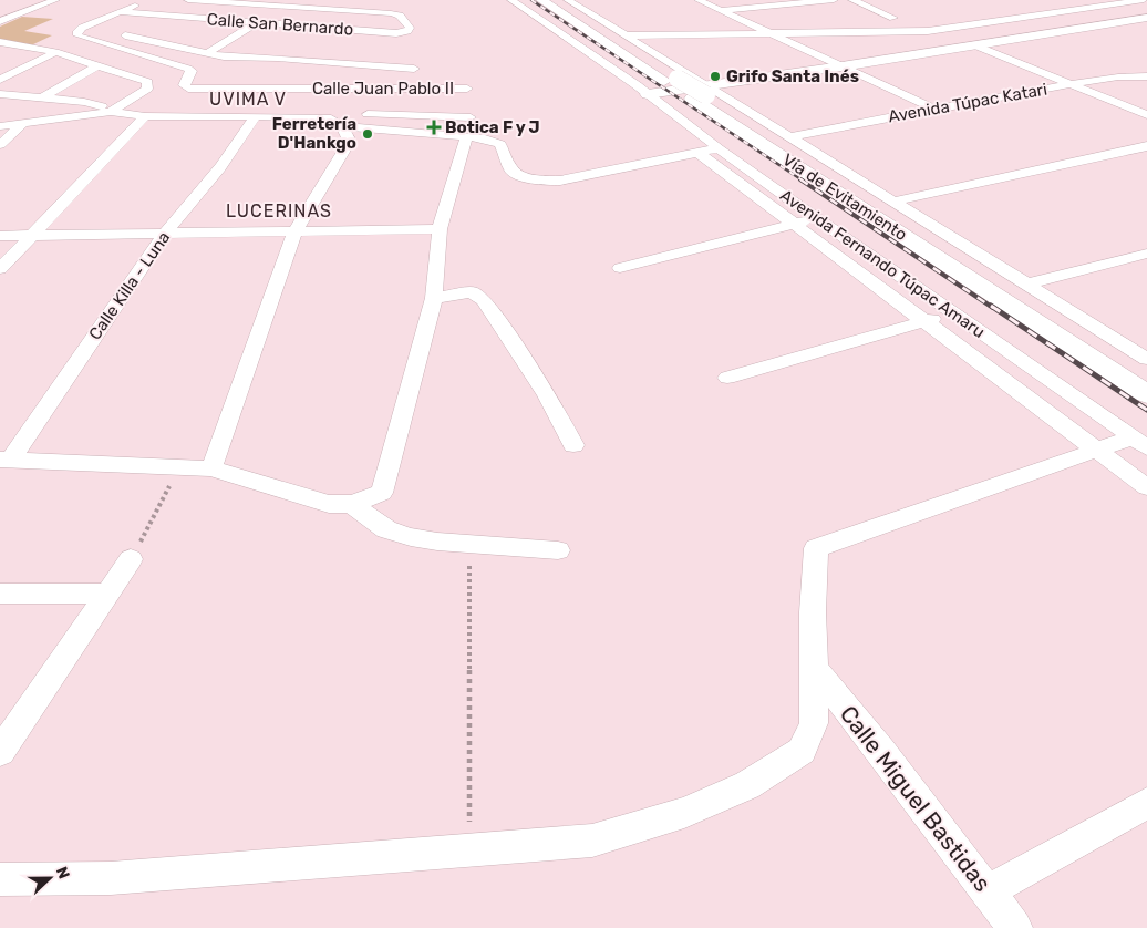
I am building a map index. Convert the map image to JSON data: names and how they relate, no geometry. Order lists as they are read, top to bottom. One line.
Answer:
{"streets":{"main road":["Vía de Evitamiento"],"street":["Calle San Bernardo","Calle Juan Pablo II","Avenida Túpac Katari","Avenida Fernando Túpac Amaru","Calle Killa - Luna","Calle Miguel Bastidas"]},"districts":["UVIMA V","LUCERINAS"],"places":{"other":["Grifo Santa Inés","Ferretería D'Hankgo"],"health":["Botica F y J"]},"north":"right"}
